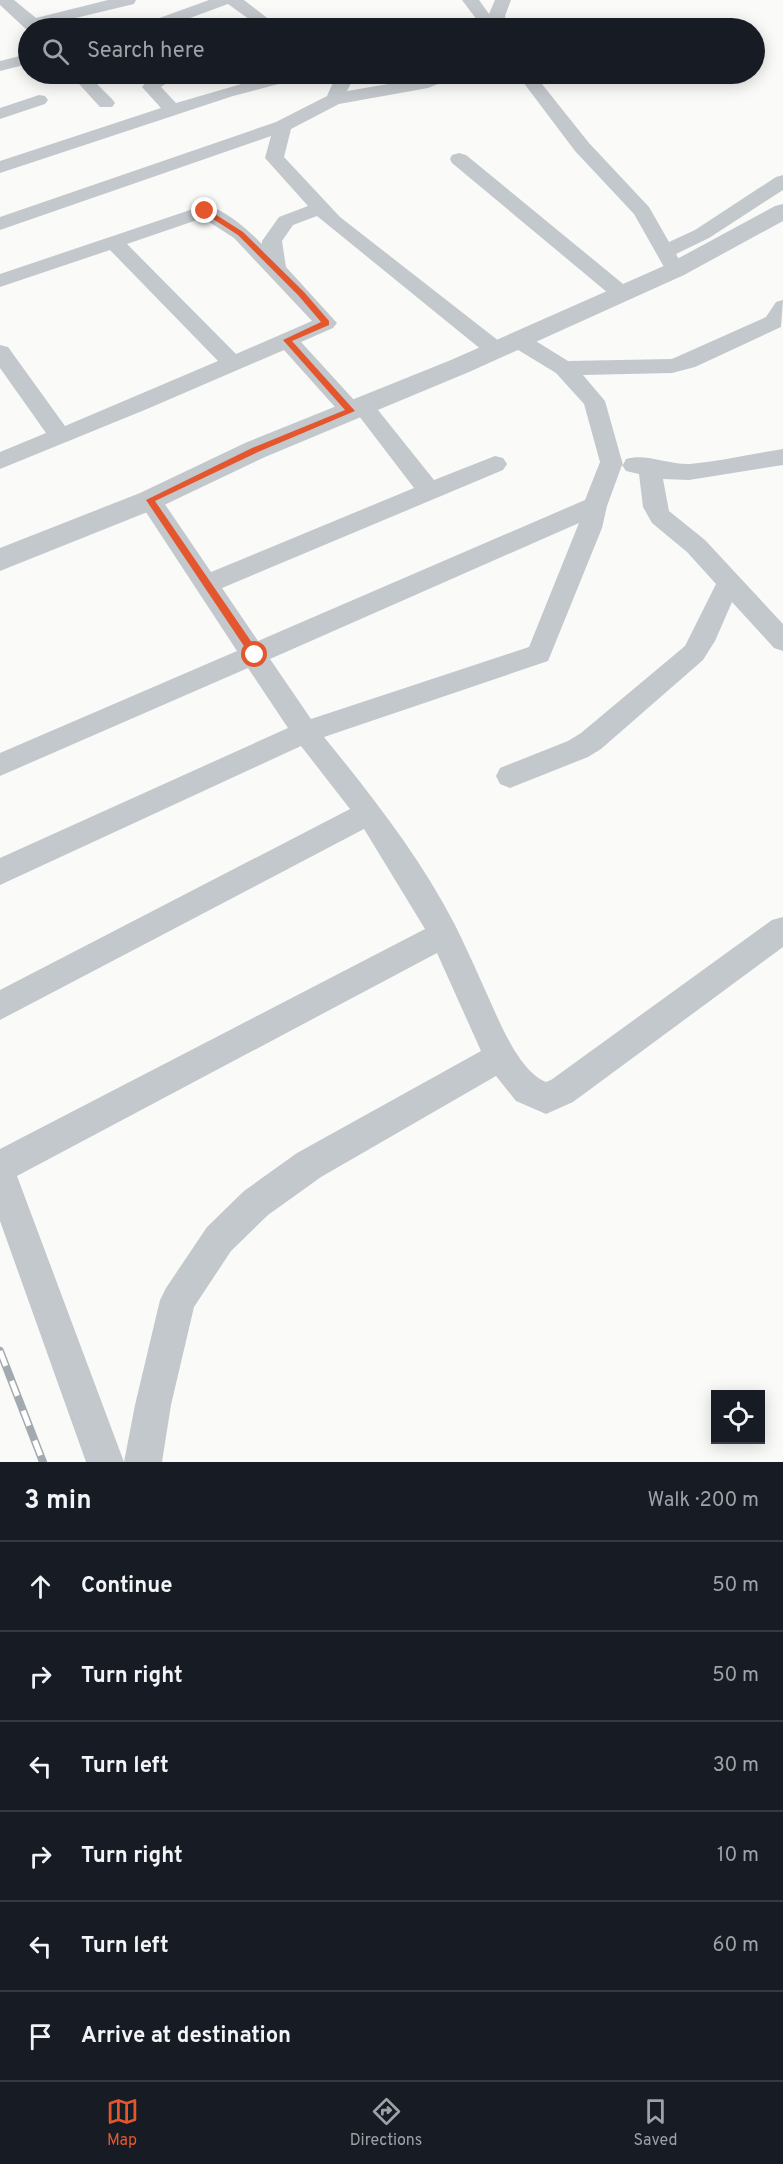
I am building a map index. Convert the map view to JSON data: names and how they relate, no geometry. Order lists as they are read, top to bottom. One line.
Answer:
{"page":{"search":"Search here","heading":["3 min","Walk · 200 m"],"list":[["Continue","50 m"],["Turn right","50 m"],["Turn left","30 m"],["Turn right","10 m"],["Turn left","60 m"],"Arrive at destination"],"nav":["Map","Directions","Saved"]}}
